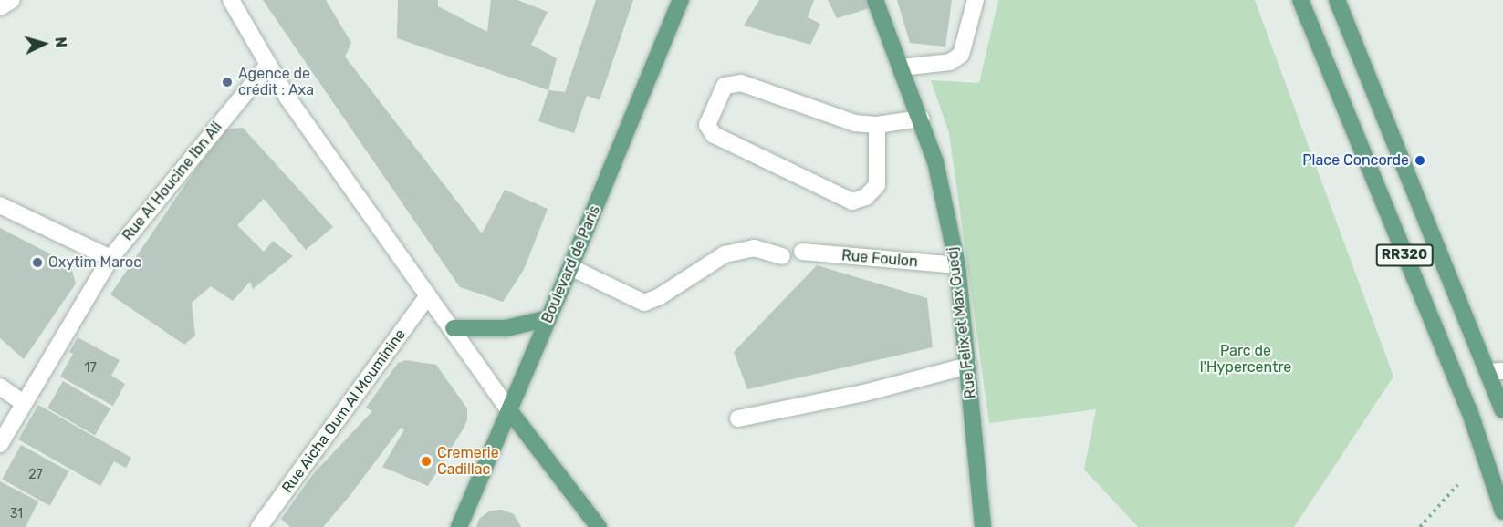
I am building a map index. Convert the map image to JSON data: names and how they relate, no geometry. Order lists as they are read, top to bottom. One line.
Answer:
{"streets":{"main road":["RR320","Boulevard de Paris","Rue Felix et Max Guedj"],"street":["Rue Al Houcine Ibn Ali","Rue Foulon","Rue Aicha Oum Al Mouminine"]},"crossings":[["Rue Foulon","Rue Felix et Max Guedj"]],"parks":["Parc de l'Hypercentre"],"places":["Agence de crédit : Axa","Place Concorde","Oxytim Maroc","Cremerie Cadillac"],"house_numbers":["17","27","31"],"north":"right"}
